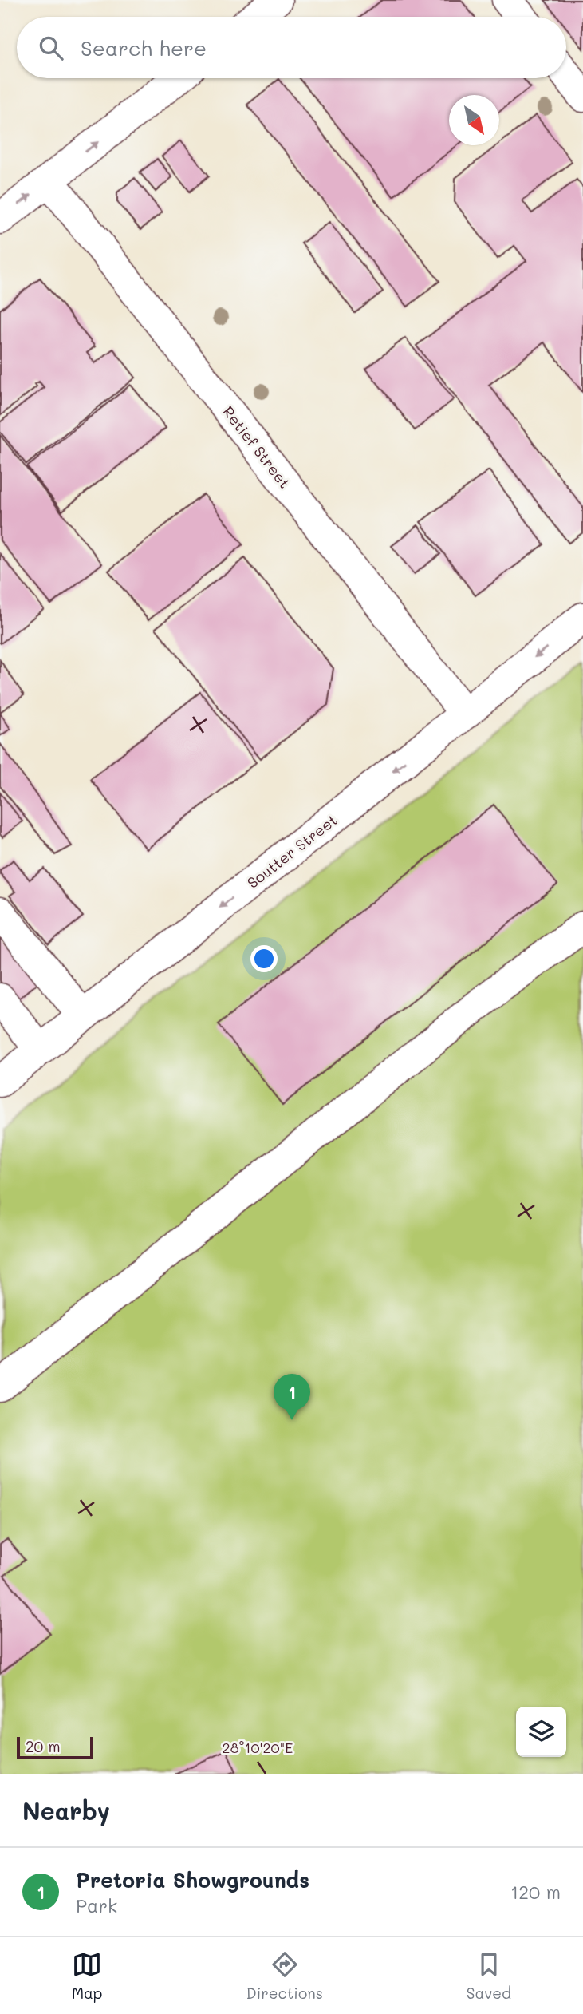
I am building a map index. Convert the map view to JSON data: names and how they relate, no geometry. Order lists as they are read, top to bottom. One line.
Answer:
{"streets":{"main road":["Retief Street","Soutter Street"]},"crossings":[["Retief Street","Soutter Street"]],"scale_bar":"20 m","north":"bottom right","page":{"search":"Search here","pins":"1","scale":"20 m","heading":"Nearby","list":[{"mark":"1","name":"Pretoria Showgrounds","note":"Park","value":"120 m"}],"nav":["Map","Directions","Saved"]},"coordinates":["28°10'20\"E"]}
